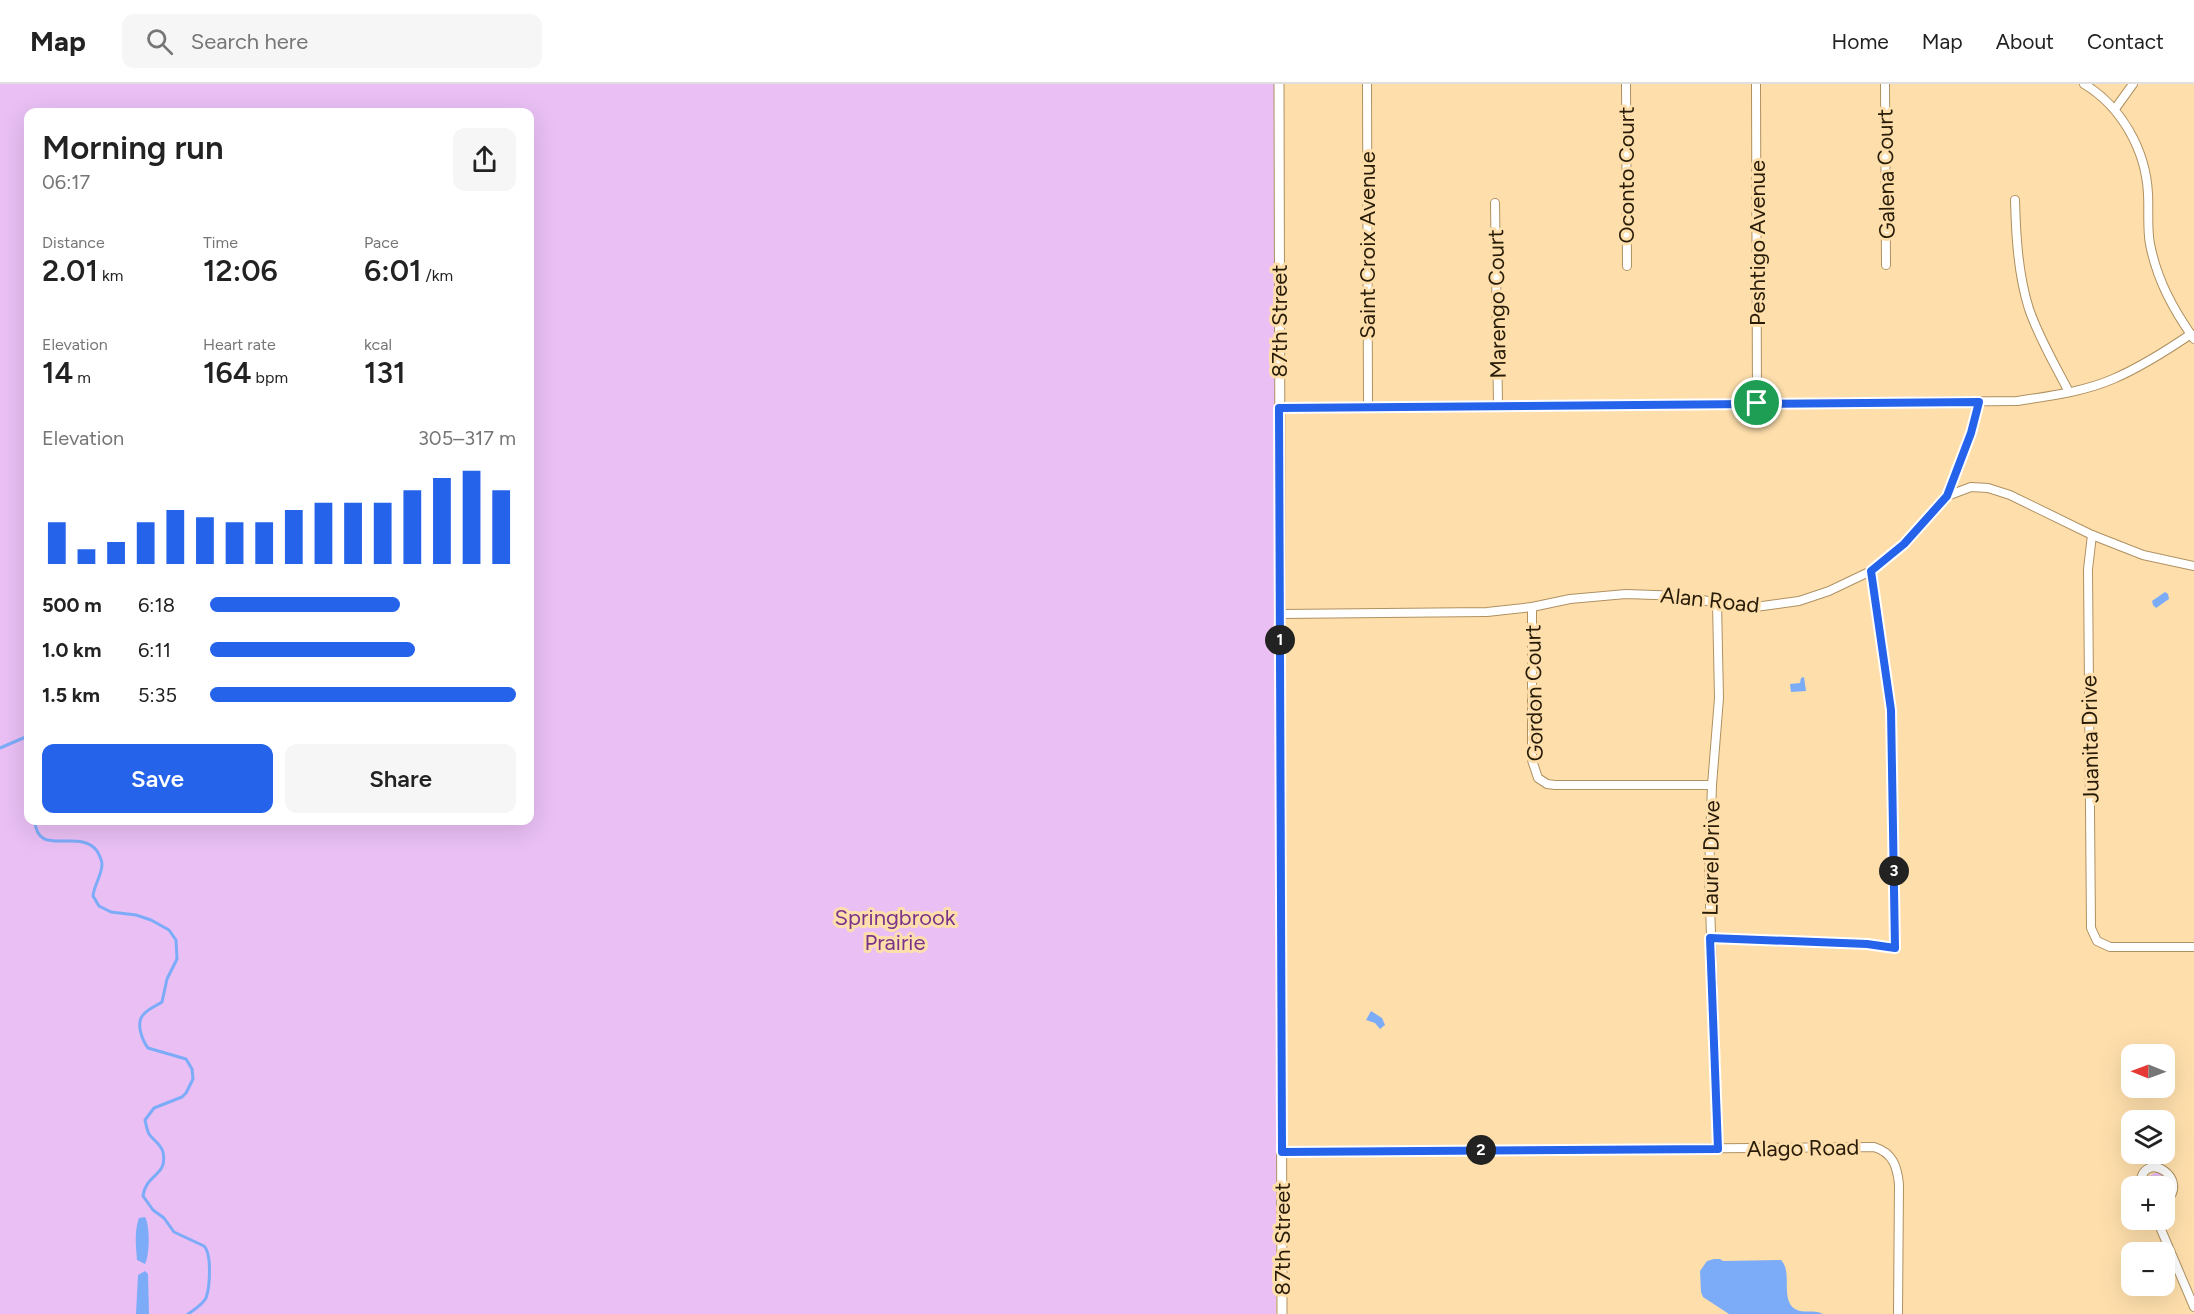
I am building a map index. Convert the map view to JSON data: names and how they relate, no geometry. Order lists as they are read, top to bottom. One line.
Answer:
{"streets":{"street":["Galena Court","Oconto Court","Peshtigo Avenue","Saint Croix Avenue","Marengo Court","87th Street","Alan Road","Gordon Court","Juanita Drive","Laurel Drive","Alago Road"]},"crossings":[["87th Street","Alan Road"],["87th Street","Alago Road"],["Alan Road","Gordon Court"],["Alan Road","Laurel Drive"],["Gordon Court","Laurel Drive"],["Laurel Drive","Alago Road"]],"parks":["Springbrook Prairie"],"north":"left","page":{"header":"Map","search":"Search here","nav":["Home","Map","About","Contact"],"heading":["Morning run","06:17"],"stats":[["Distance","2.01 km"],["Time","12:06"],["Pace","6:01 /km"],["Elevation","14 m"],["Heart rate","164 bpm"],["kcal","131"]],"chart":["Elevation","305–317 m"],"list":[{"name":"500 m","note":"6:18"},{"name":"1.0 km","note":"6:11"},{"name":"1.5 km","note":"5:35"}],"pins":["1","3","2"],"buttons":["Save","Share"],"map_buttons":["+","−"]}}
